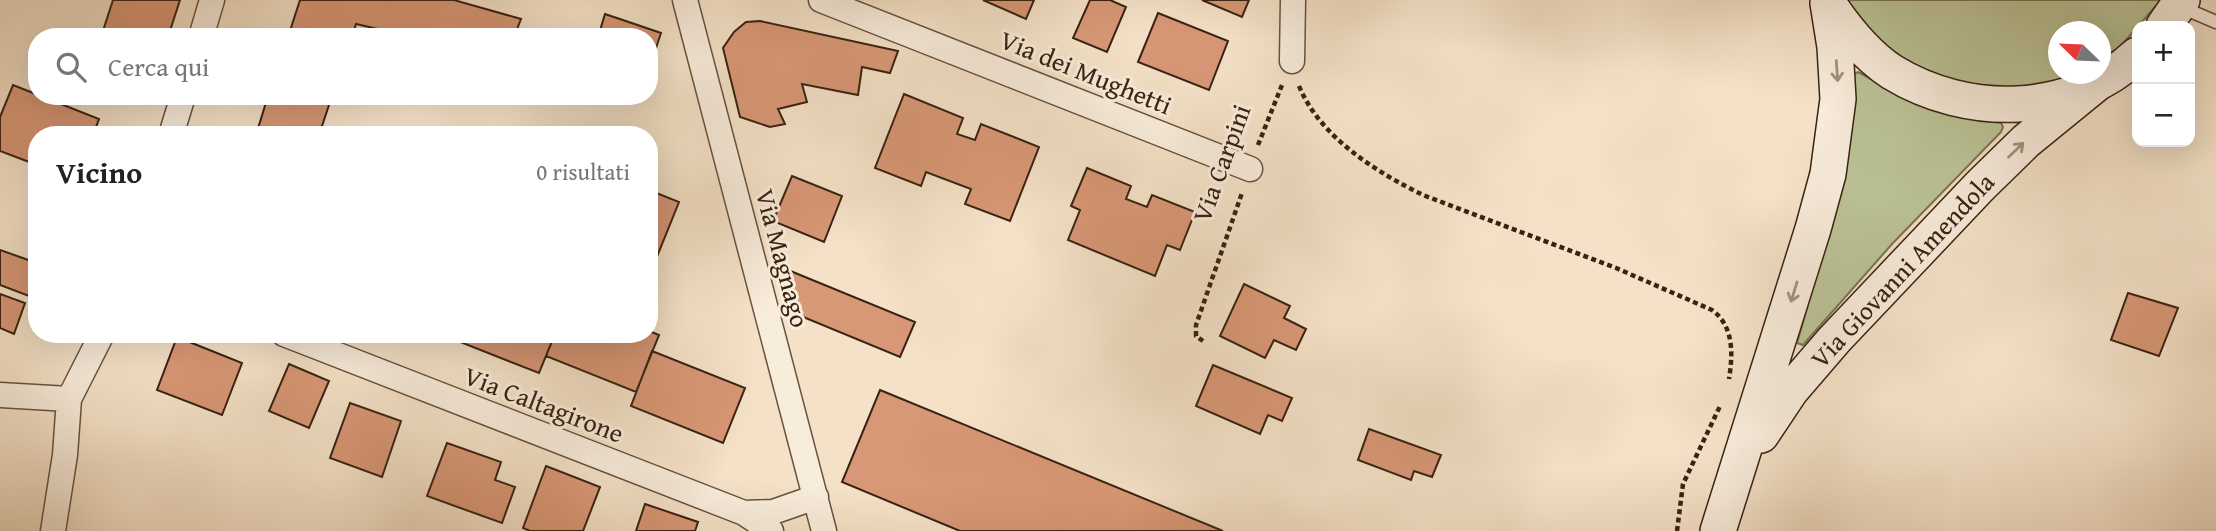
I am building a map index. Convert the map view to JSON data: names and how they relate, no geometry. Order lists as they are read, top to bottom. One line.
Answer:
{"streets":{"main road":["Via Giovanni Amendola"],"street":["Via dei Mughetti","Via Magnago","Via Caltagirone"],"path":["Via Carpini"]},"crossings":[["Via dei Mughetti","Via Carpini"],["Via Magnago","Via Caltagirone"]],"north":"top left","page":{"map_buttons":["+","−"],"search":"Cerca qui","heading":["Vicino","0 risultati"]}}
